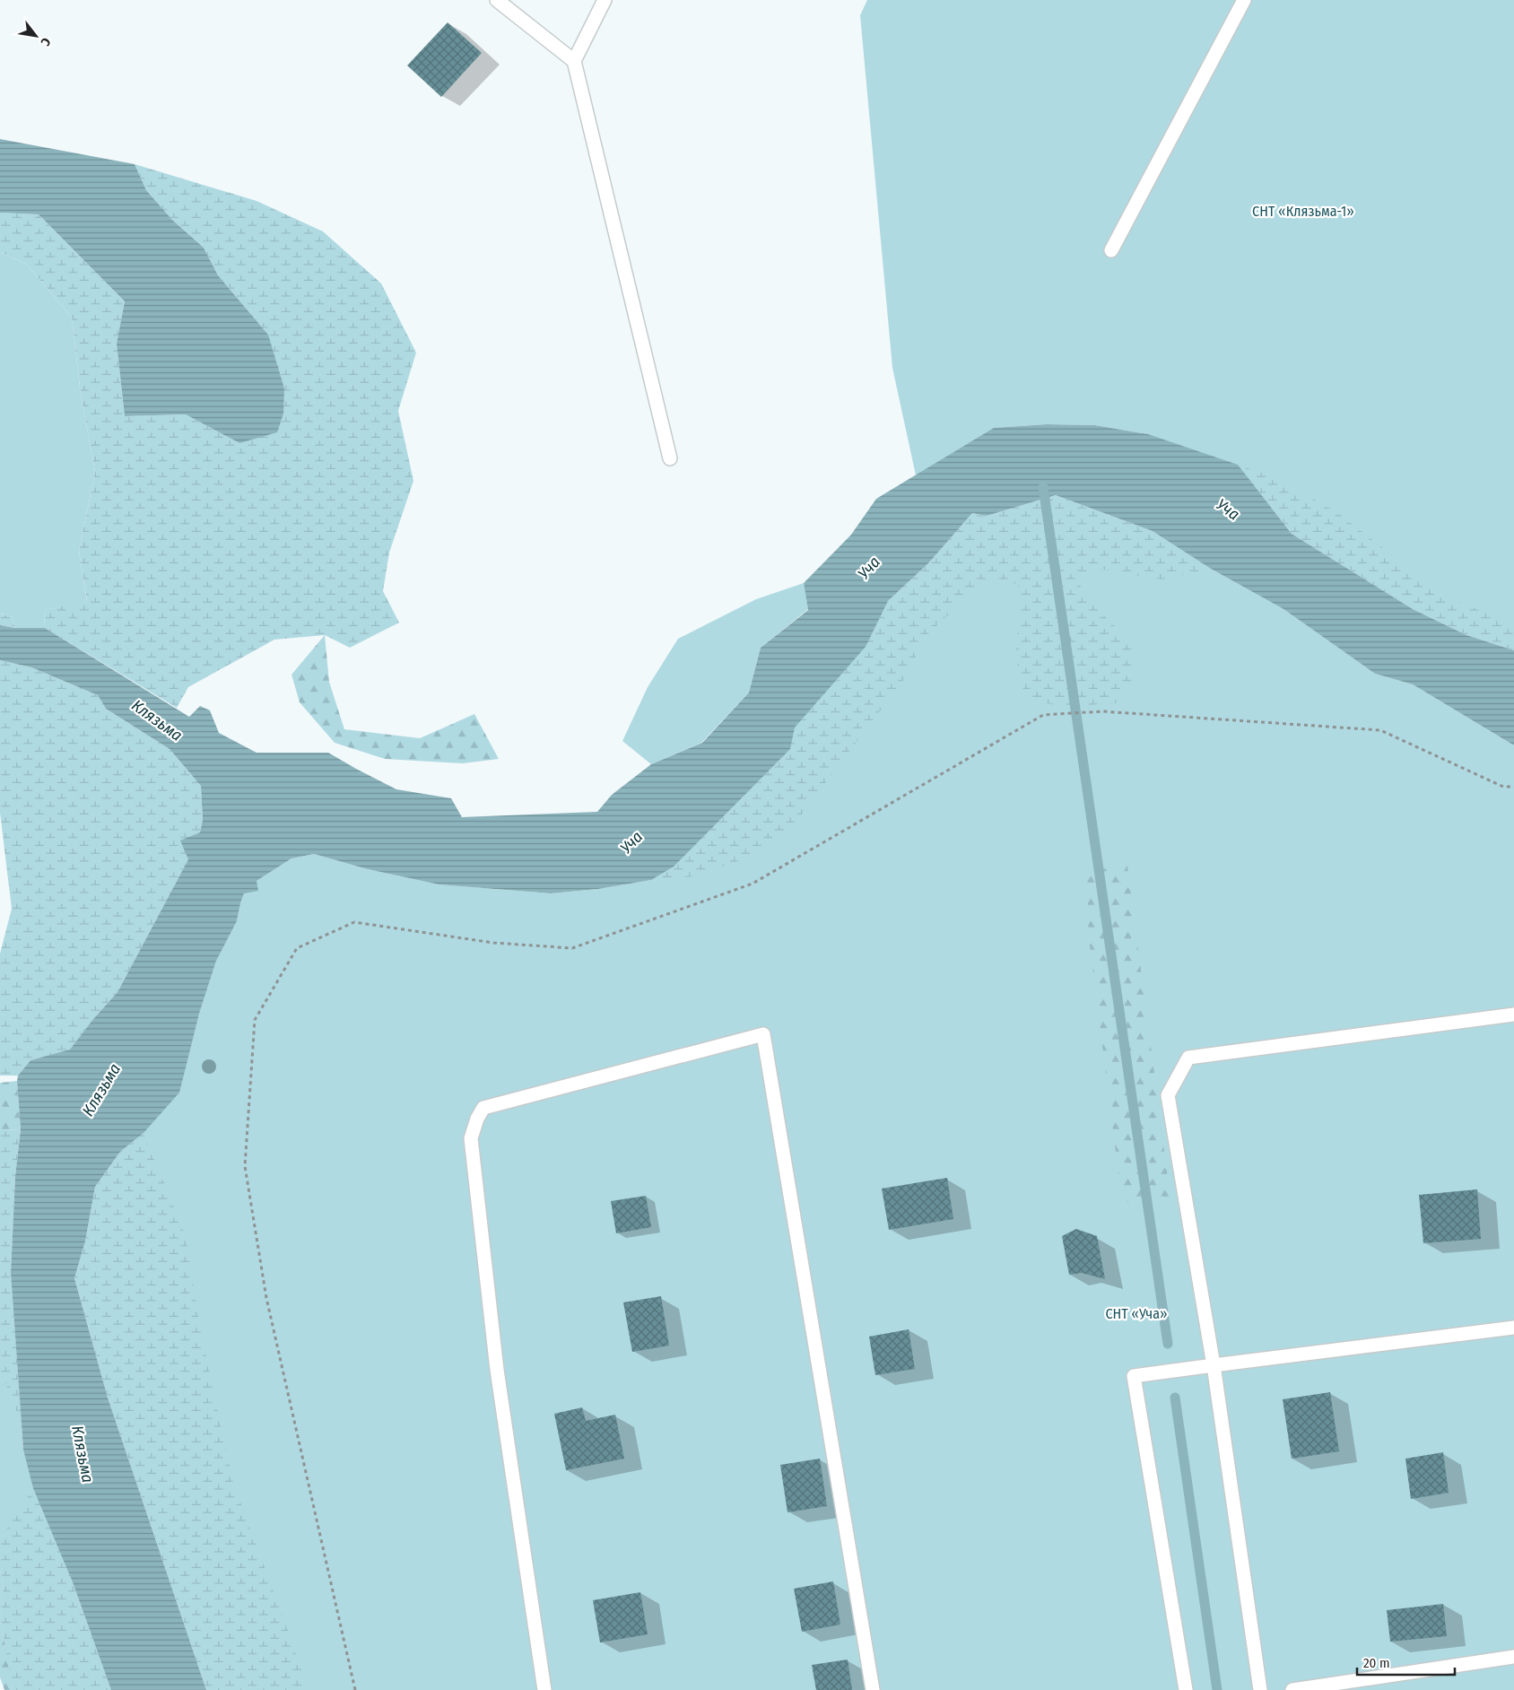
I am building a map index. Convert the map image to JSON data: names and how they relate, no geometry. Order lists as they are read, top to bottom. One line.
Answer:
{"water":["Уча","Клязьма"],"parks":["СНТ «Клязьма-1»","СНТ «Уча»"],"scale_bar":"20 m","north":"bottom right"}
